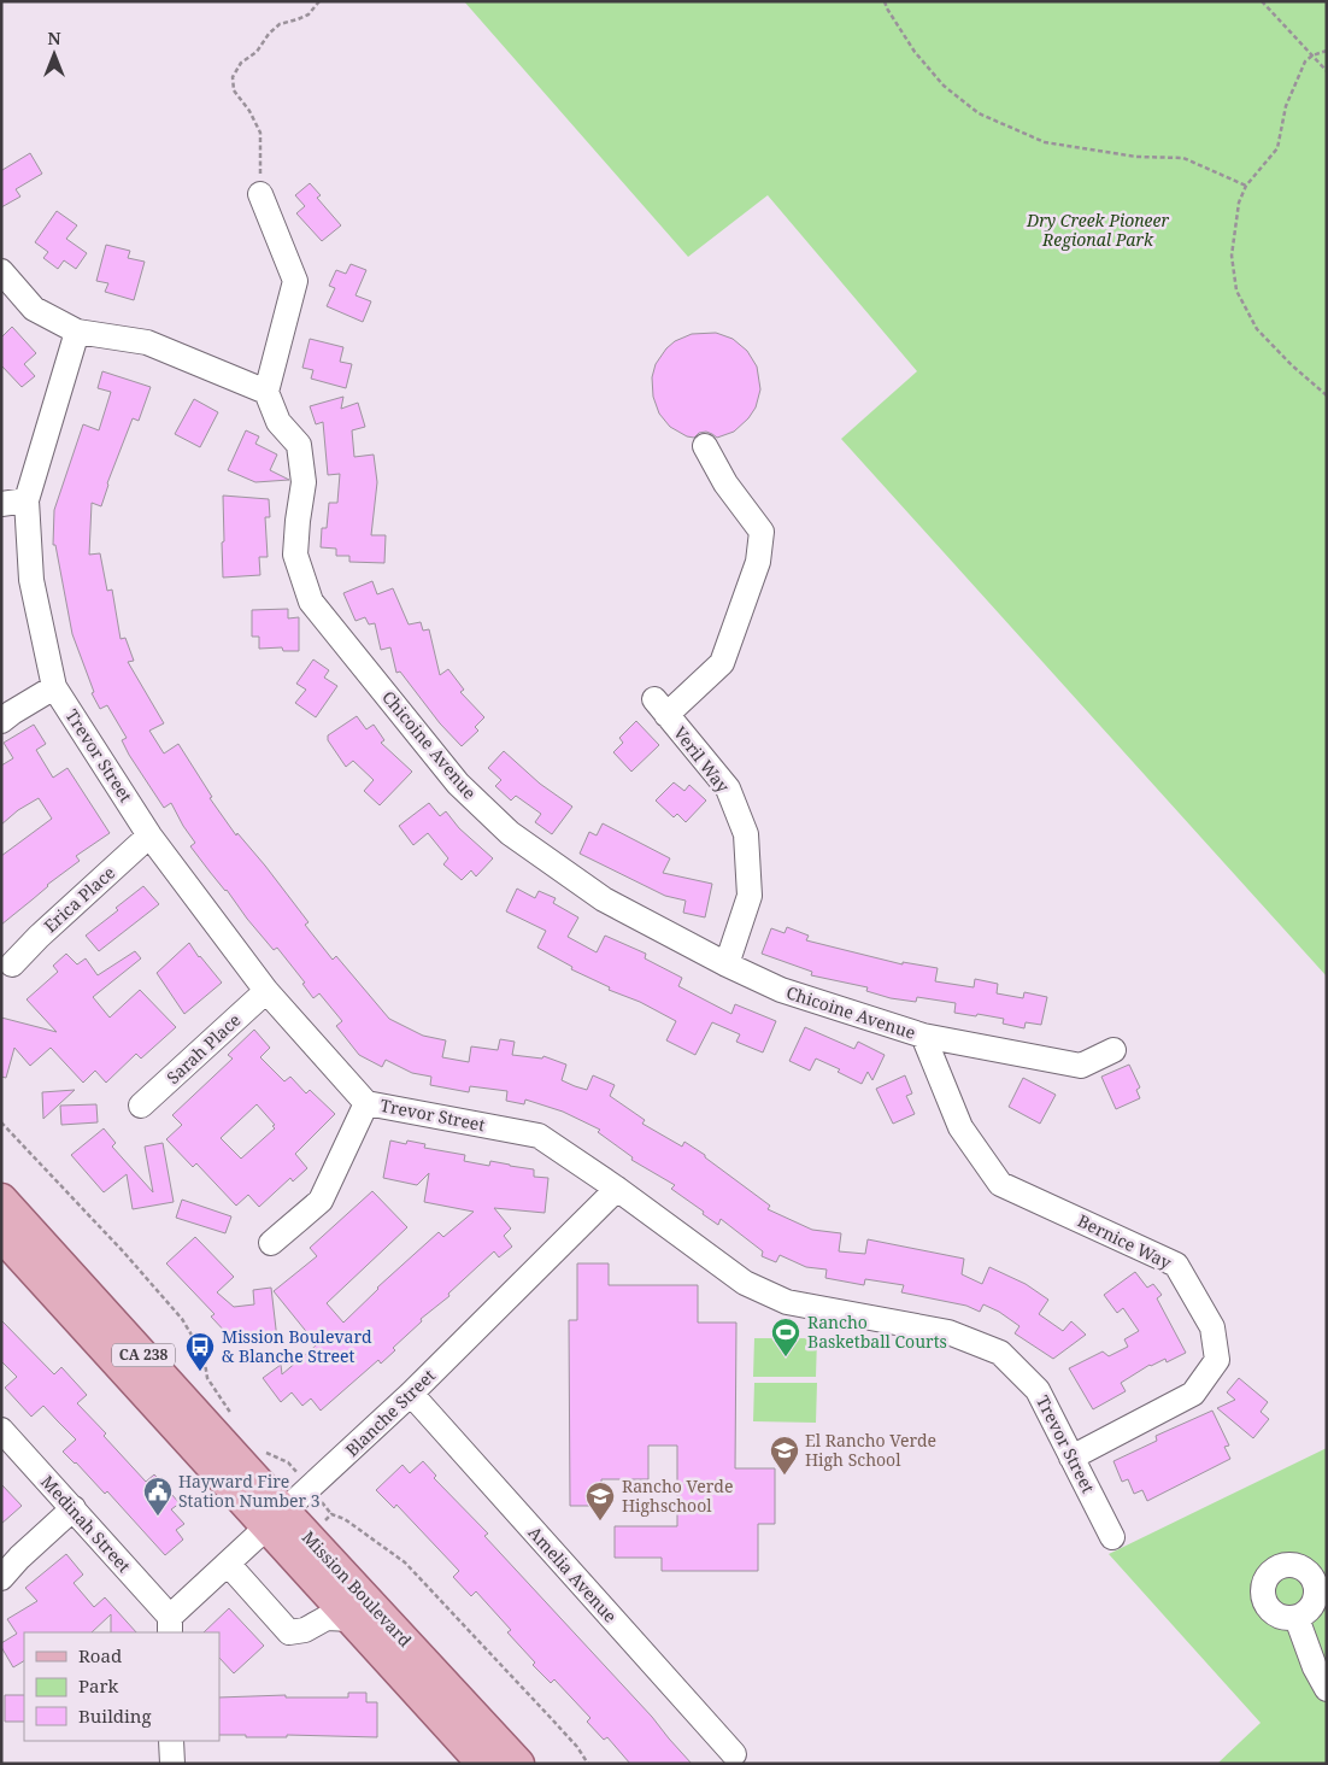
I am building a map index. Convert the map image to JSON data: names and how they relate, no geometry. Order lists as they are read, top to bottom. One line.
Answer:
{"streets":{"main road":["CA 238","Mission Boulevard"],"street":["Chicoine Avenue","Trevor Street","Veril Way","Erica Place","Sarah Place","Bernice Way","Blanche Street","Medinah Street","Amelia Avenue"]},"crossings":[["Chicoine Avenue","Veril Way"],["Chicoine Avenue","Bernice Way"],["Trevor Street","Erica Place"],["Trevor Street","Sarah Place"],["Trevor Street","Bernice Way"],["Trevor Street","Blanche Street"],["Blanche Street","Medinah Street"],["Blanche Street","Amelia Avenue"],["Blanche Street","Mission Boulevard"]],"parks":["Dry Creek Pioneer Regional Park"],"places":{"sports":["Rancho Basketball Courts"],"bus stop":["Mission Boulevard & Blanche Street"],"school or university":["El Rancho Verde High School","Rancho Verde Highschool"],"public building":["Hayward Fire Station Number 3"]},"legend":["Road","Park","Building"],"north":"top"}
